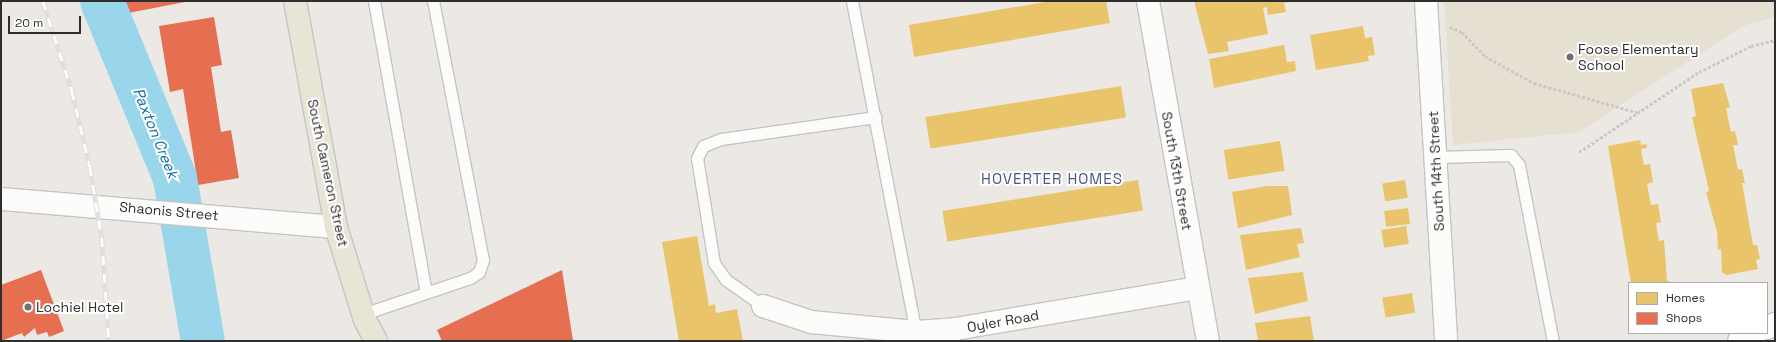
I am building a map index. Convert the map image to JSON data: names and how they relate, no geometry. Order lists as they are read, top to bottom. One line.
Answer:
{"streets":{"main road":["South Cameron Street"],"street":["South 13th Street","South 14th Street","Shaonis Street","Oyler Road"]},"crossings":[["South 13th Street","Oyler Road"],["South Cameron Street","Shaonis Street"]],"districts":["HOVERTER HOMES"],"water":["Paxton Creek"],"places":["Foose Elementary School","Lochiel Hotel"],"legend":["Homes","Shops"],"scale_bar":"20 m"}
